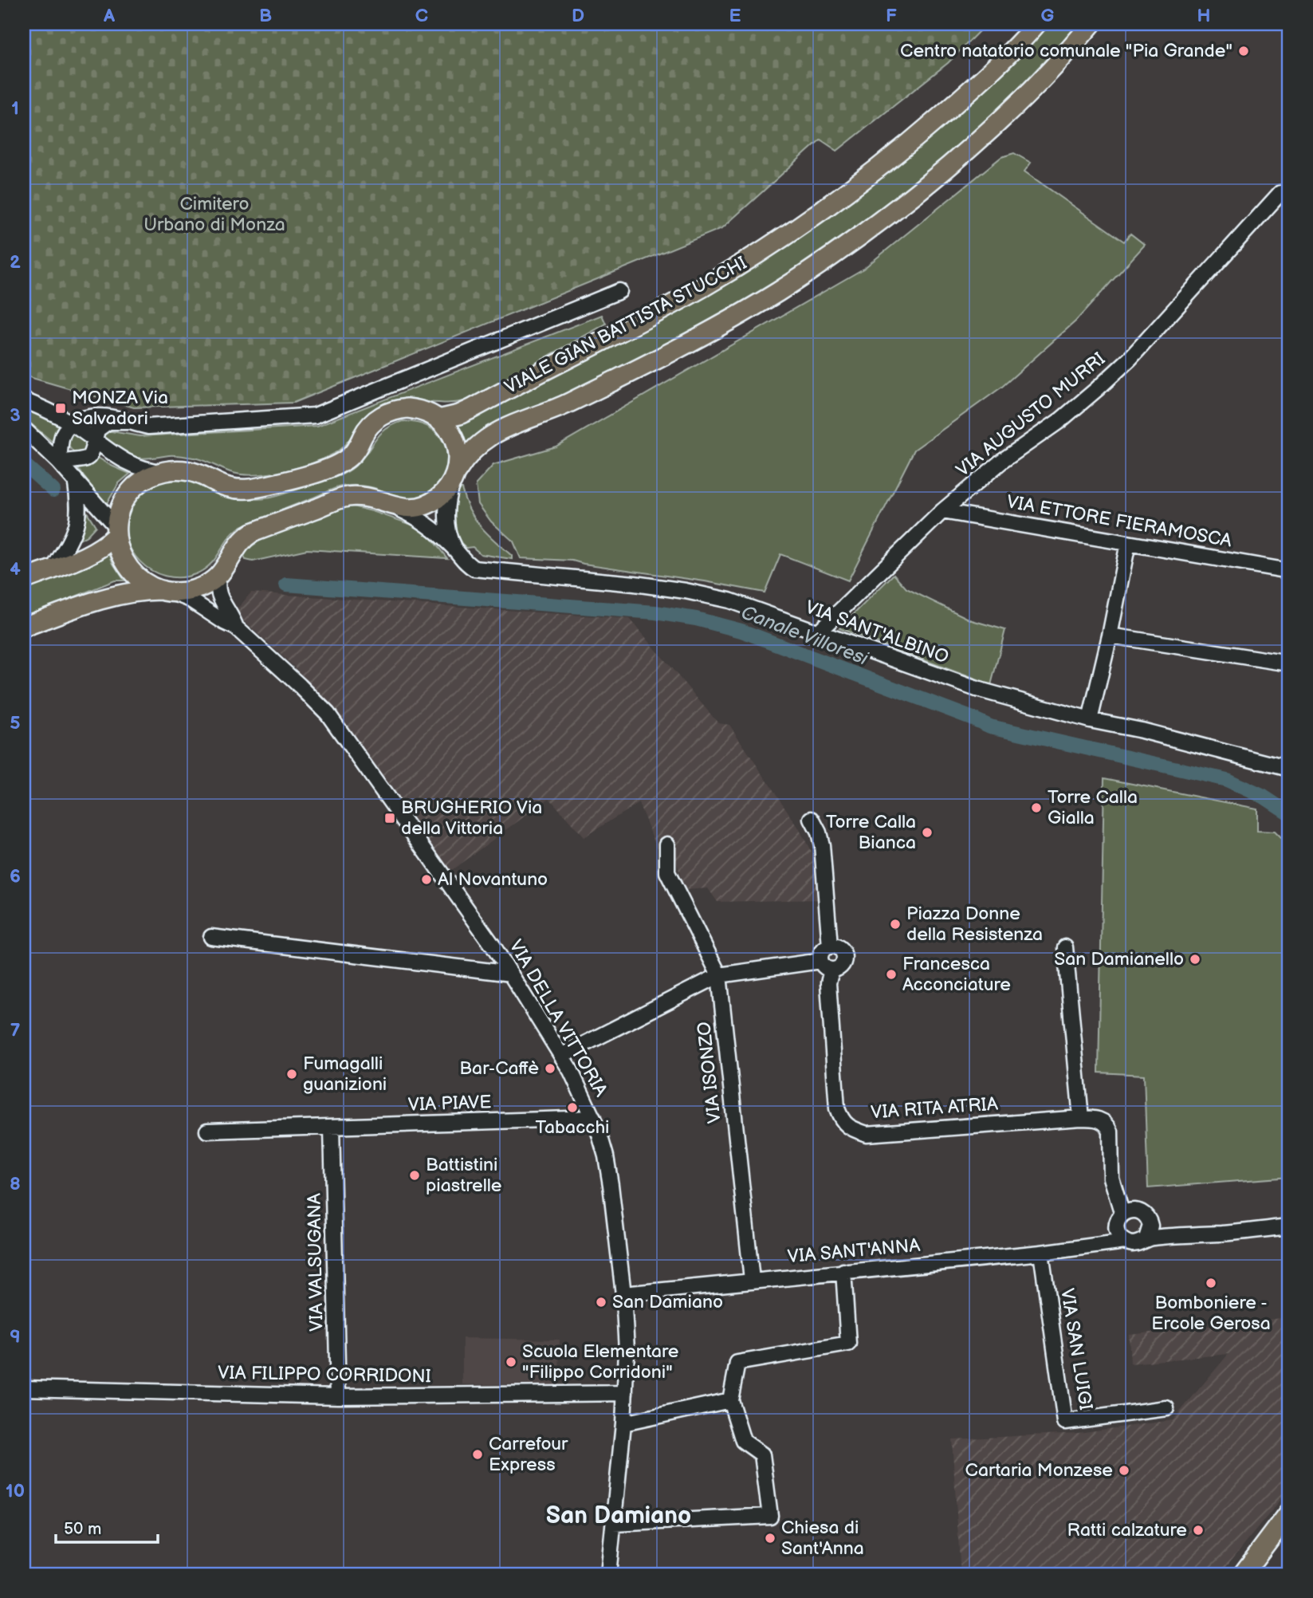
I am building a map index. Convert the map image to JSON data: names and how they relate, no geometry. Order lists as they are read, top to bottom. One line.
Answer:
{"streets":{"main road":["VIALE GIAN BATTISTA STUCCHI"],"street":["VIA AUGUSTO MURRI","VIA ETTORE FIERAMOSCA","VIA SANT'ALBINO","VIA DELLA VITTORIA","VIA ISONZO","VIA PIAVE","VIA RITA ATRIA","VIA SANT'ANNA","VIA VALSUGANA","VIA SAN LUIGI","VIA FILIPPO CORRIDONI"]},"crossings":[["VIALE GIAN BATTISTA STUCCHI","VIA SANT'ALBINO"],["VIA AUGUSTO MURRI","VIA ETTORE FIERAMOSCA"],["VIA AUGUSTO MURRI","VIA SANT'ALBINO"],["VIA DELLA VITTORIA","VIA PIAVE"],["VIA DELLA VITTORIA","VIA SANT'ANNA"],["VIA DELLA VITTORIA","VIA FILIPPO CORRIDONI"],["VIA ISONZO","VIA SANT'ANNA"],["VIA PIAVE","VIA VALSUGANA"],["VIA RITA ATRIA","VIA SANT'ANNA"],["VIA SANT'ANNA","VIA SAN LUIGI"],["VIA VALSUGANA","VIA FILIPPO CORRIDONI"]],"districts":["San Damiano"],"water":["Canale Villoresi"],"parks":["Cimitero Urbano di Monza"],"places":{"other":["Centro natatorio comunale \"Pia Grande\"","Torre Calla Gialla","Torre Calla Bianca","Al Novantuno","Piazza Donne della Resistenza","San Damianello","Francesca Acconciature","Bar-Caffè","Fumagalli guanizioni","Tabacchi","Battistini piastrelle","Bomboniere - Ercole Gerosa","San Damiano","Scuola Elementare \"Filippo Corridoni\"","Carrefour Express","Cartaria Monzese","Ratti calzature","Chiesa di Sant'Anna"],"transit":["MONZA Via Salvadori","BRUGHERIO Via della Vittoria"]},"scale_bar":"50 m","grid":{"columns":["A","B","C","D","E","F","G","H"],"rows":["1","2","3","4","5","6","7","8","9","10"]}}
